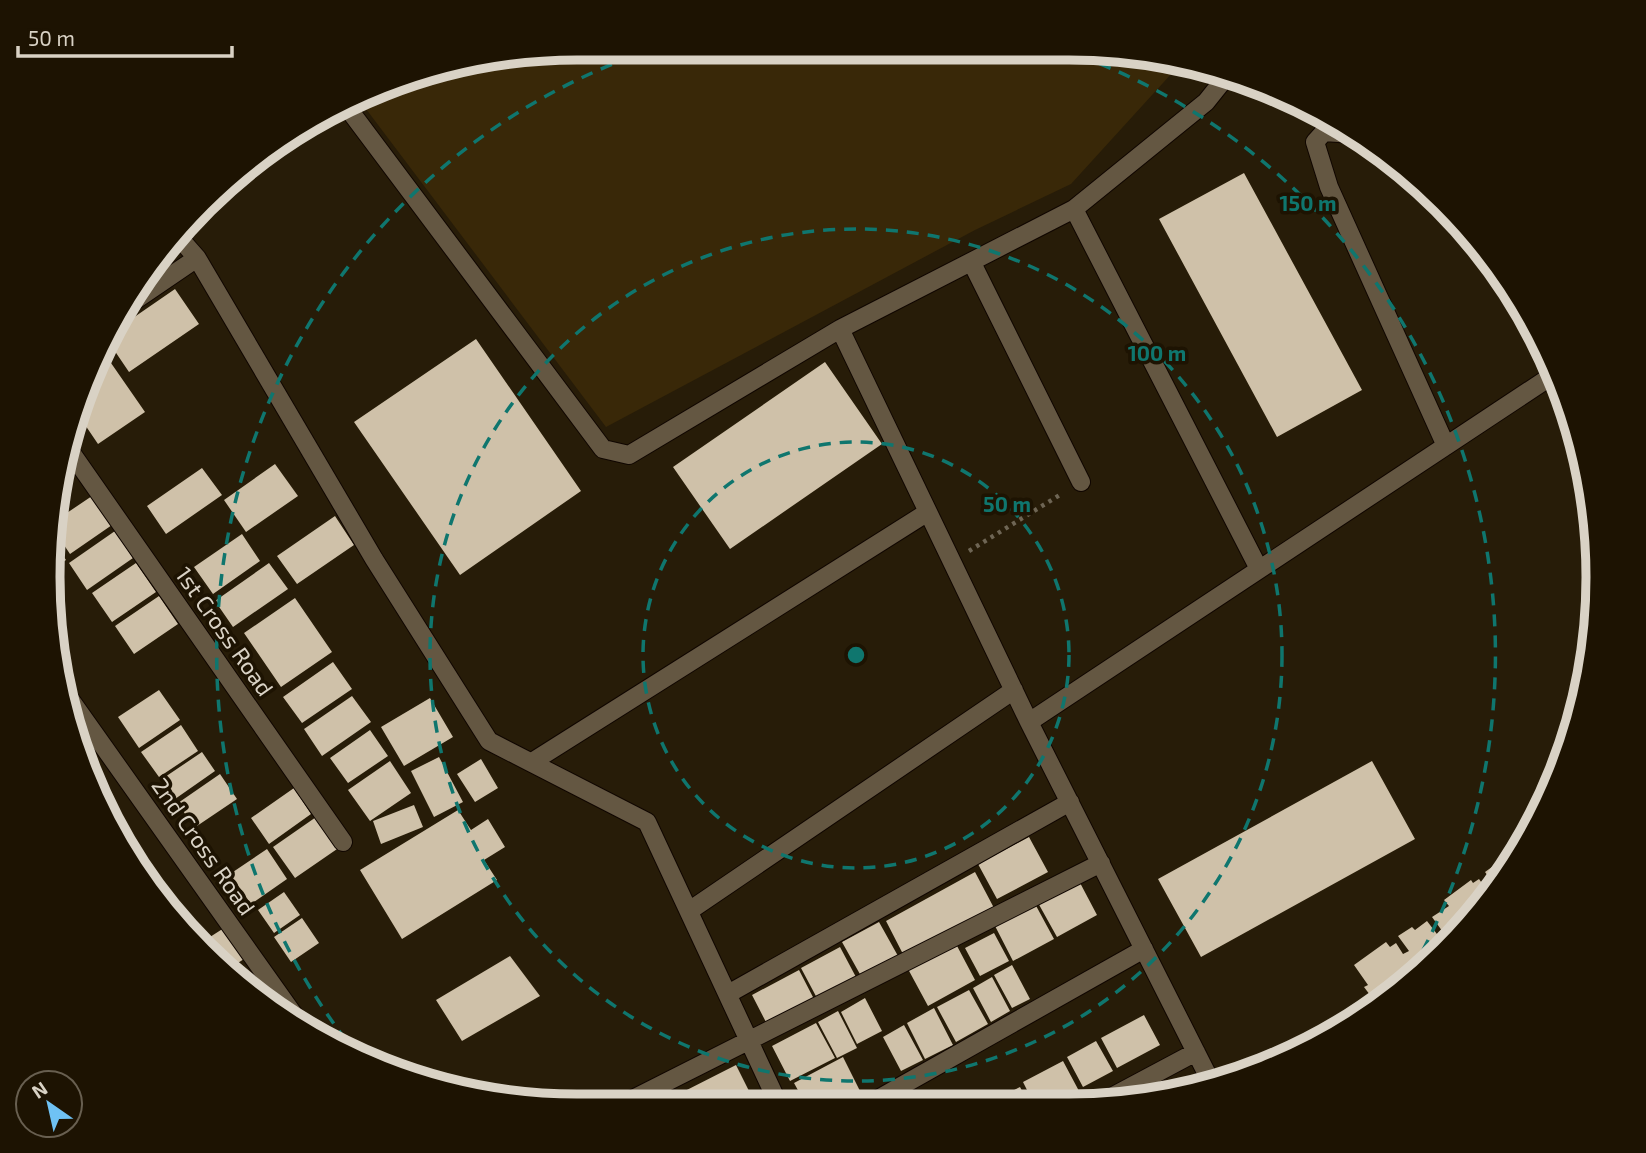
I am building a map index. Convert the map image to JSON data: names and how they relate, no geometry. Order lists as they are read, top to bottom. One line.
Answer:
{"streets":{"street":["1st Cross Road","2nd Cross Road"]},"scale_bar":"50 m","north":"top left","rings":["150 m","100 m","50 m"]}
